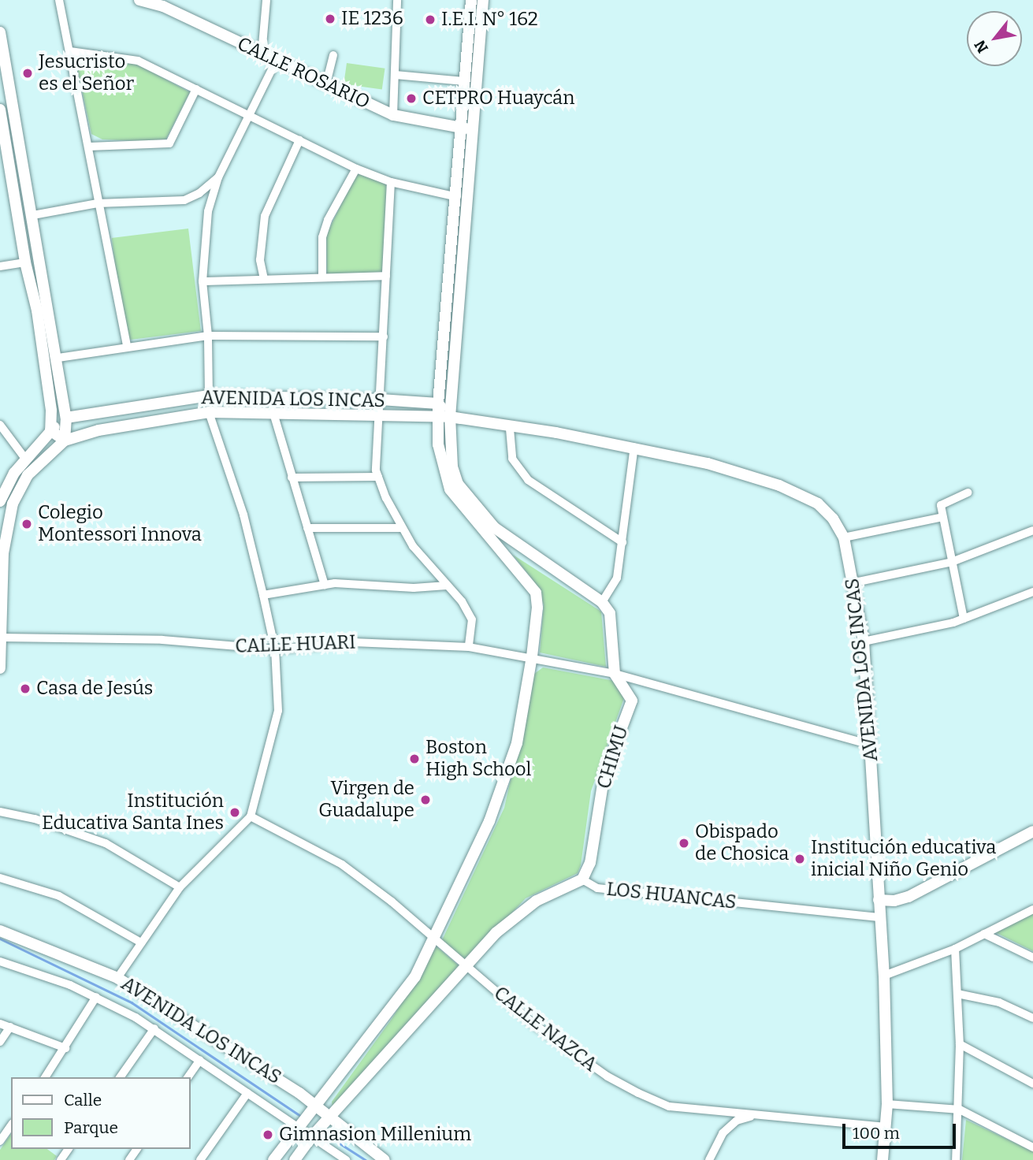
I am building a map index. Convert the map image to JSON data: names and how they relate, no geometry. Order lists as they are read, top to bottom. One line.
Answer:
{"streets":{"main road":["CALLE ROSARIO","AVENIDA LOS INCAS","CHIMU","LOS HUANCAS"],"street":["CALLE HUARI","CALLE NAZCA"]},"crossings":[["AVENIDA LOS INCAS","CALLE HUARI"],["AVENIDA LOS INCAS","LOS HUANCAS"],["AVENIDA LOS INCAS","CALLE NAZCA"],["CALLE HUARI","CHIMU"],["CHIMU","LOS HUANCAS"],["LOS HUANCAS","CALLE NAZCA"]],"places":["IE 1236","I.E.I. N° 162","Jesucristo es el Señor","CETPRO Huaycán","Colegio Montessori Innova","Casa de Jesús","Boston High School","Virgen de Guadalupe","Institución Educativa Santa Ines","Obispado de Chosica","Institución educativa inicial Niño Genio","Gimnasion Millenium"],"legend":["Calle","Parque"],"scale_bar":"100 m","north":"bottom left"}
